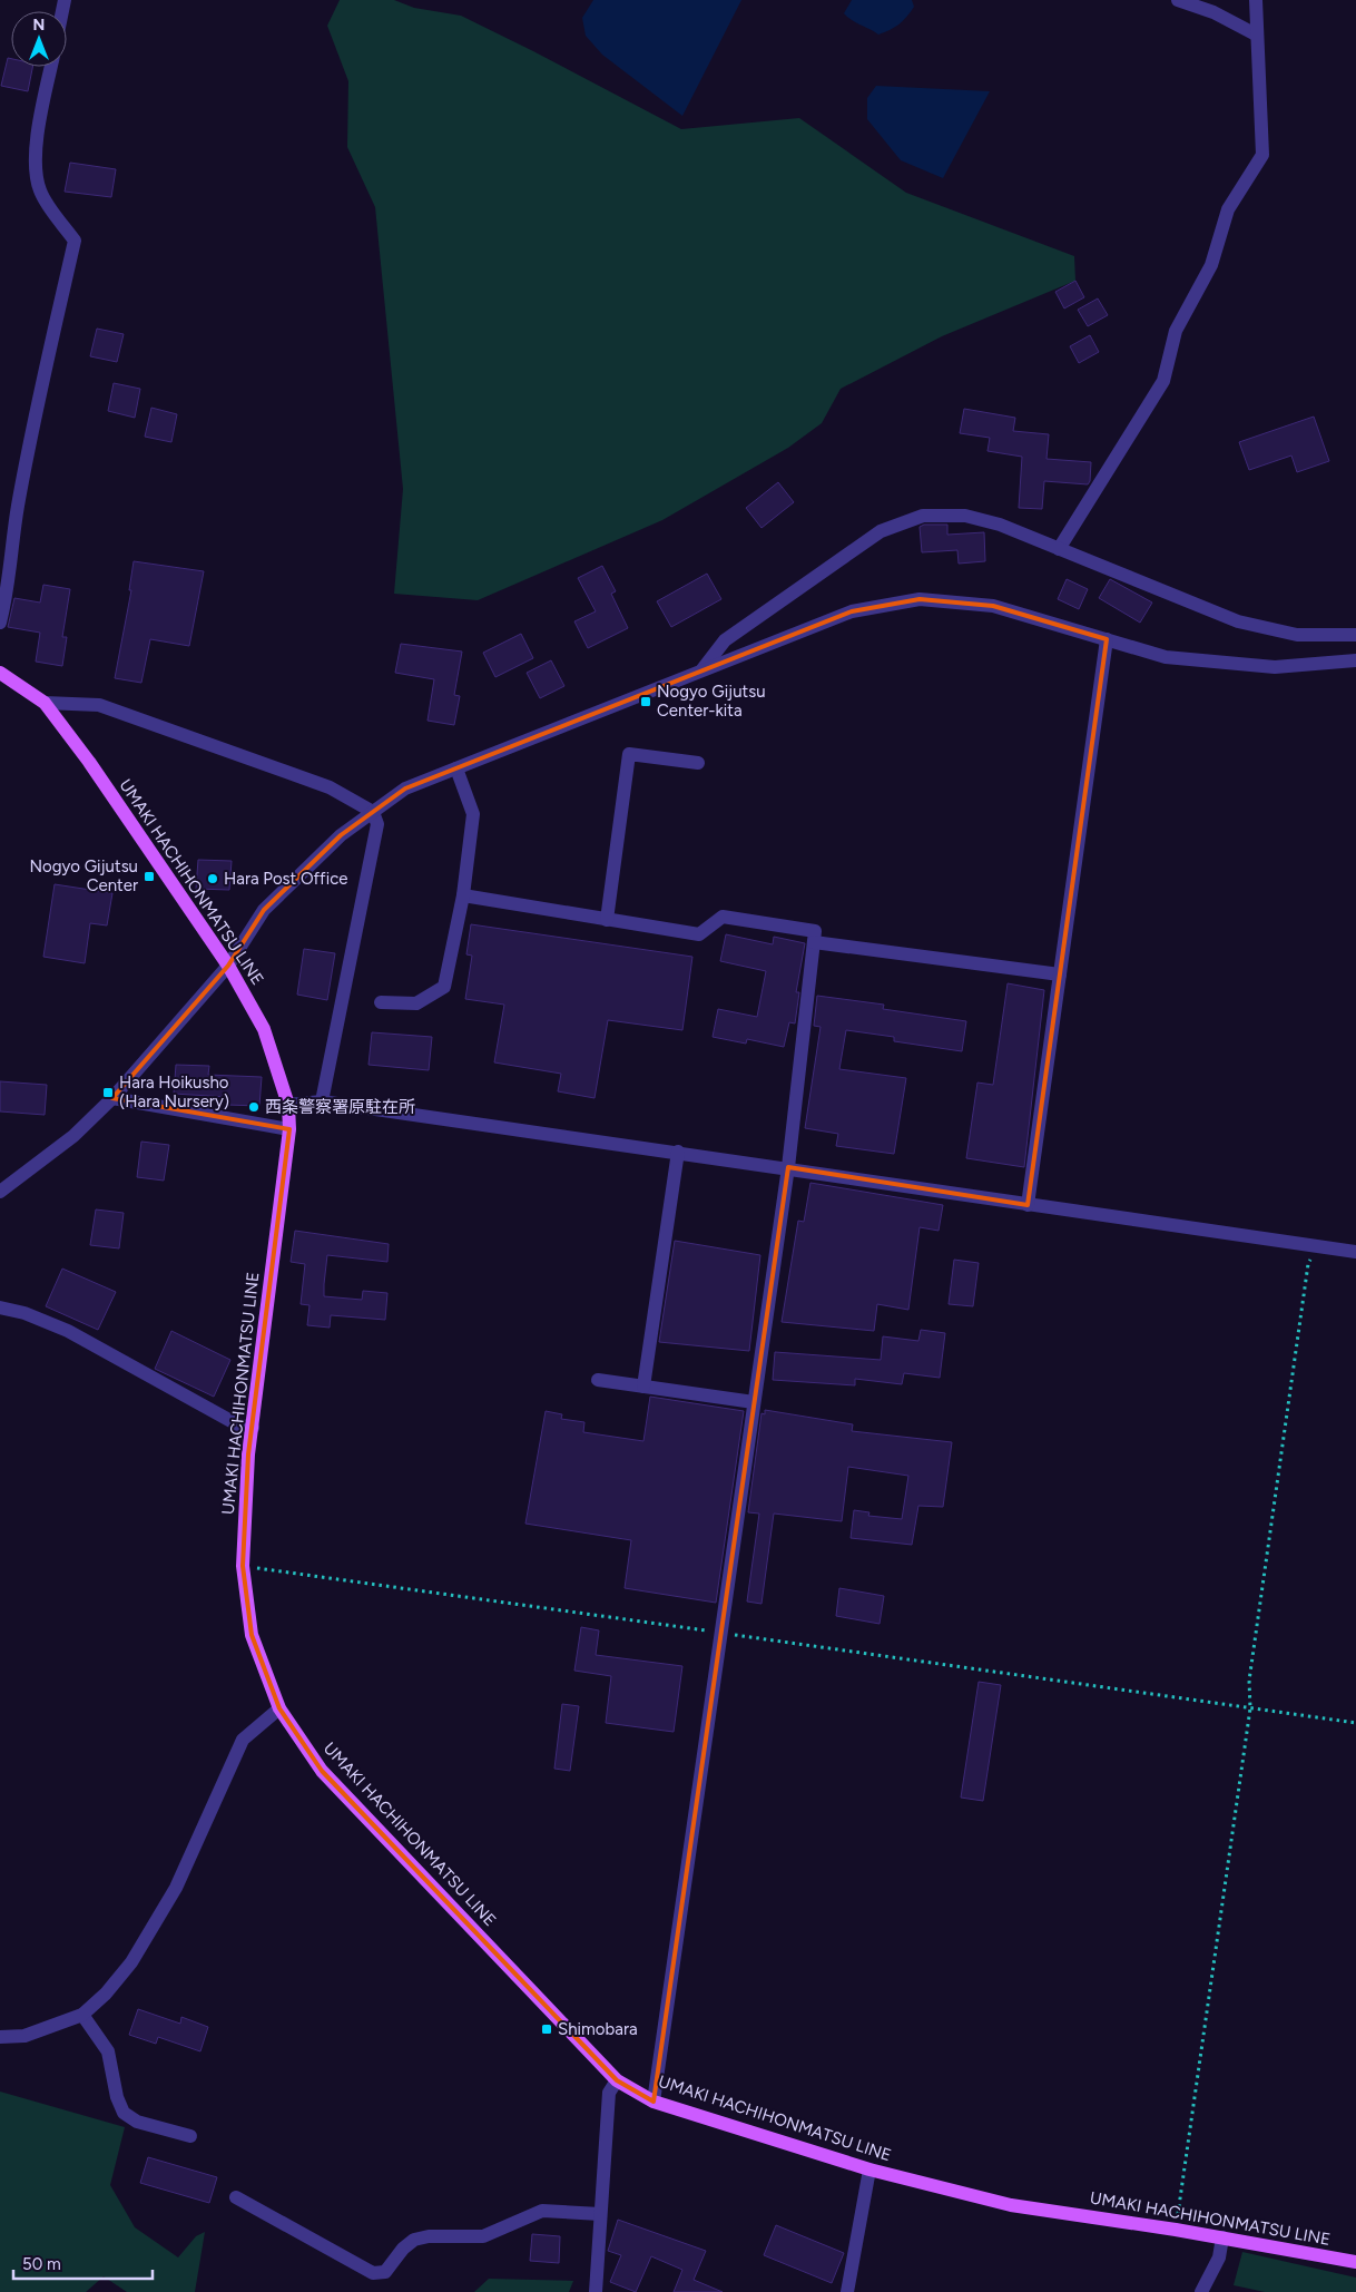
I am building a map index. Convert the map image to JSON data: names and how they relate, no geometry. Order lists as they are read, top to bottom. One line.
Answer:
{"streets":{"main road":["UMAKI HACHIHONMATSU LINE"]},"places":{"transit":["Nogyo Gijutsu Center-kita","Nogyo Gijutsu Center","Hara Hoikusho (Hara Nursery)","Shimobara"],"other":["Hara Post Office","西条警察署原駐在所"]},"scale_bar":"50 m","north":"top"}
